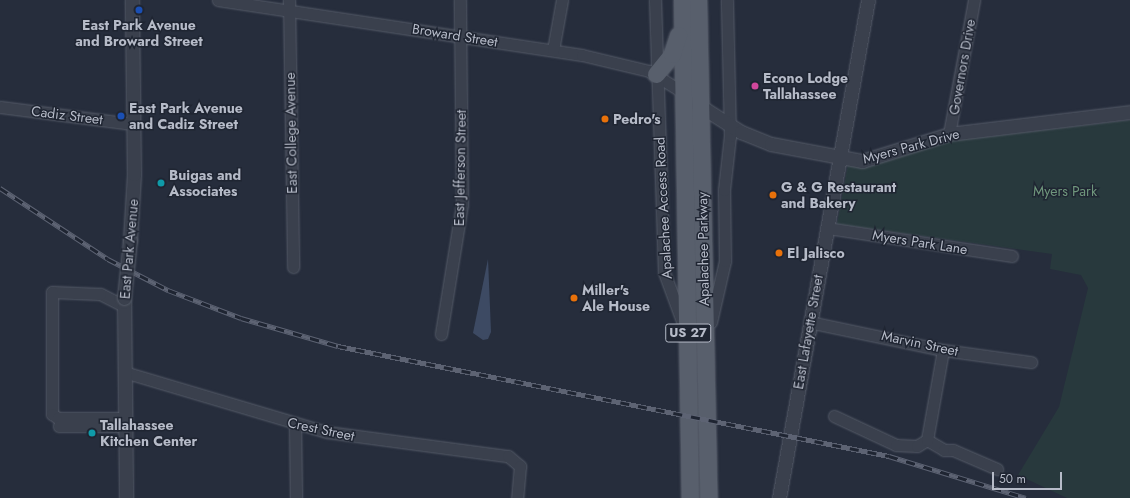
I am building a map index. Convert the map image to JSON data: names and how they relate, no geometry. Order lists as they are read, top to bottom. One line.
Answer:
{"streets":{"main road":["Apalachee Parkway","US 27"],"street":["Broward Street","Governors Drive","Cadiz Street","East College Avenue","Myers Park Drive","East Jefferson Street","Apalachee Access Road","Myers Park Lane","East Park Avenue","East Lafayette Street","Marvin Street","Crest Street"]},"crossings":[["Broward Street","East College Avenue"],["Broward Street","Myers Park Drive"],["Broward Street","East Jefferson Street"],["Broward Street","Apalachee Access Road"],["Broward Street","Apalachee Parkway"],["Governors Drive","Myers Park Drive"],["Cadiz Street","East Park Avenue"],["Myers Park Drive","Apalachee Parkway"],["Myers Park Drive","East Lafayette Street"],["Apalachee Access Road","Apalachee Parkway"],["Myers Park Lane","East Lafayette Street"],["East Park Avenue","Crest Street"],["East Lafayette Street","Marvin Street"]],"parks":["Myers Park"],"places":["East Park Avenue and Broward Street","Econo Lodge Tallahassee","East Park Avenue and Cadiz Street","Pedro's","Buigas and Associates","G & G Restaurant and Bakery","El Jalisco","Miller's Ale House","Tallahassee Kitchen Center"],"scale_bar":"50 m"}
